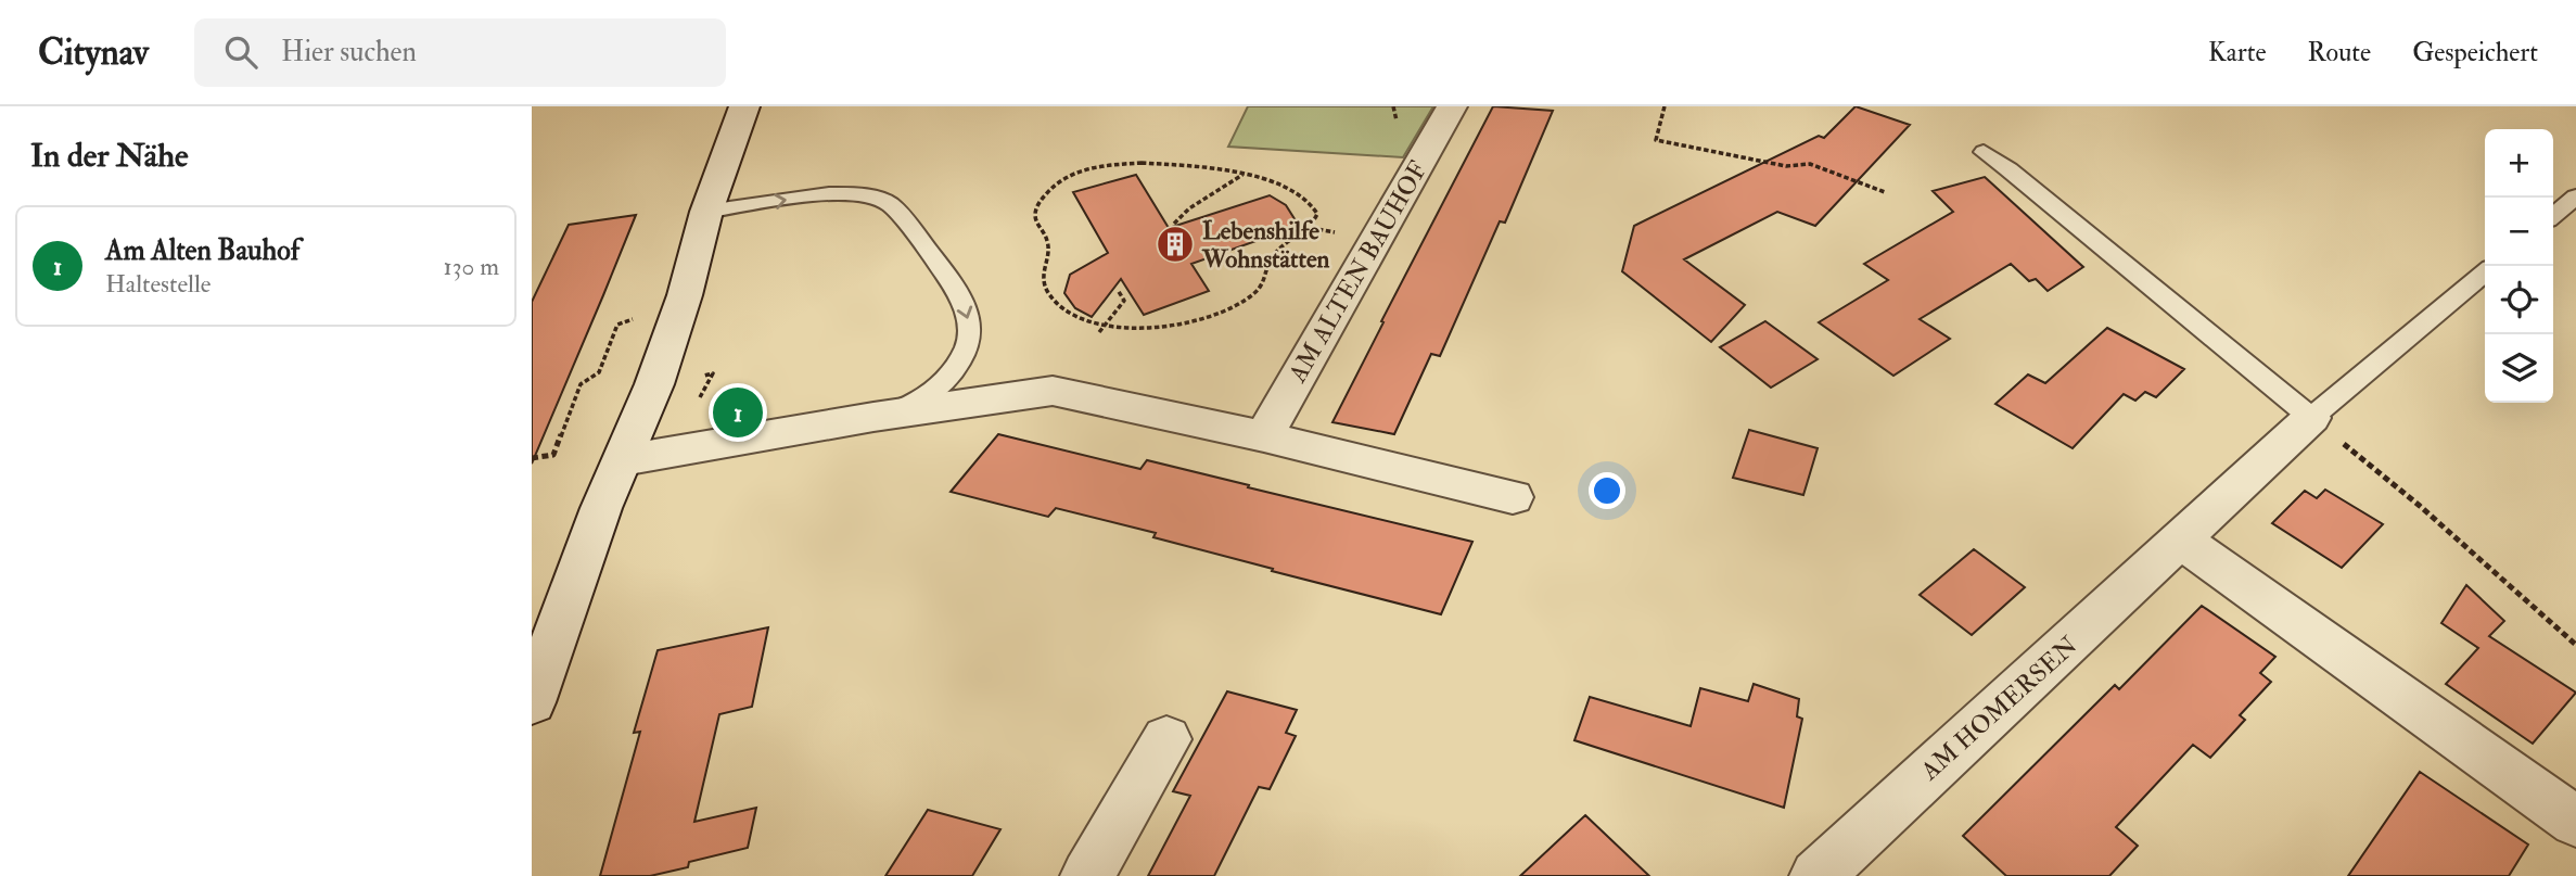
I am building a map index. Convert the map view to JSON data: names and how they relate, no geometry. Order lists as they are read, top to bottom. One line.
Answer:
{"streets":{"street":["AM ALTEN BAUHOF","AM HOMERSEN"]},"places":{"building":["Lebenshilfe Wohnstätten"]},"page":{"header":"Citynav","search":"Hier suchen","nav":["Karte","Route","Gespeichert"],"heading":"In der Nähe","map_buttons":["+","−"],"list":[{"mark":"1","name":"Am Alten Bauhof","note":"Haltestelle","value":"130 m"}],"pins":"1"}}
